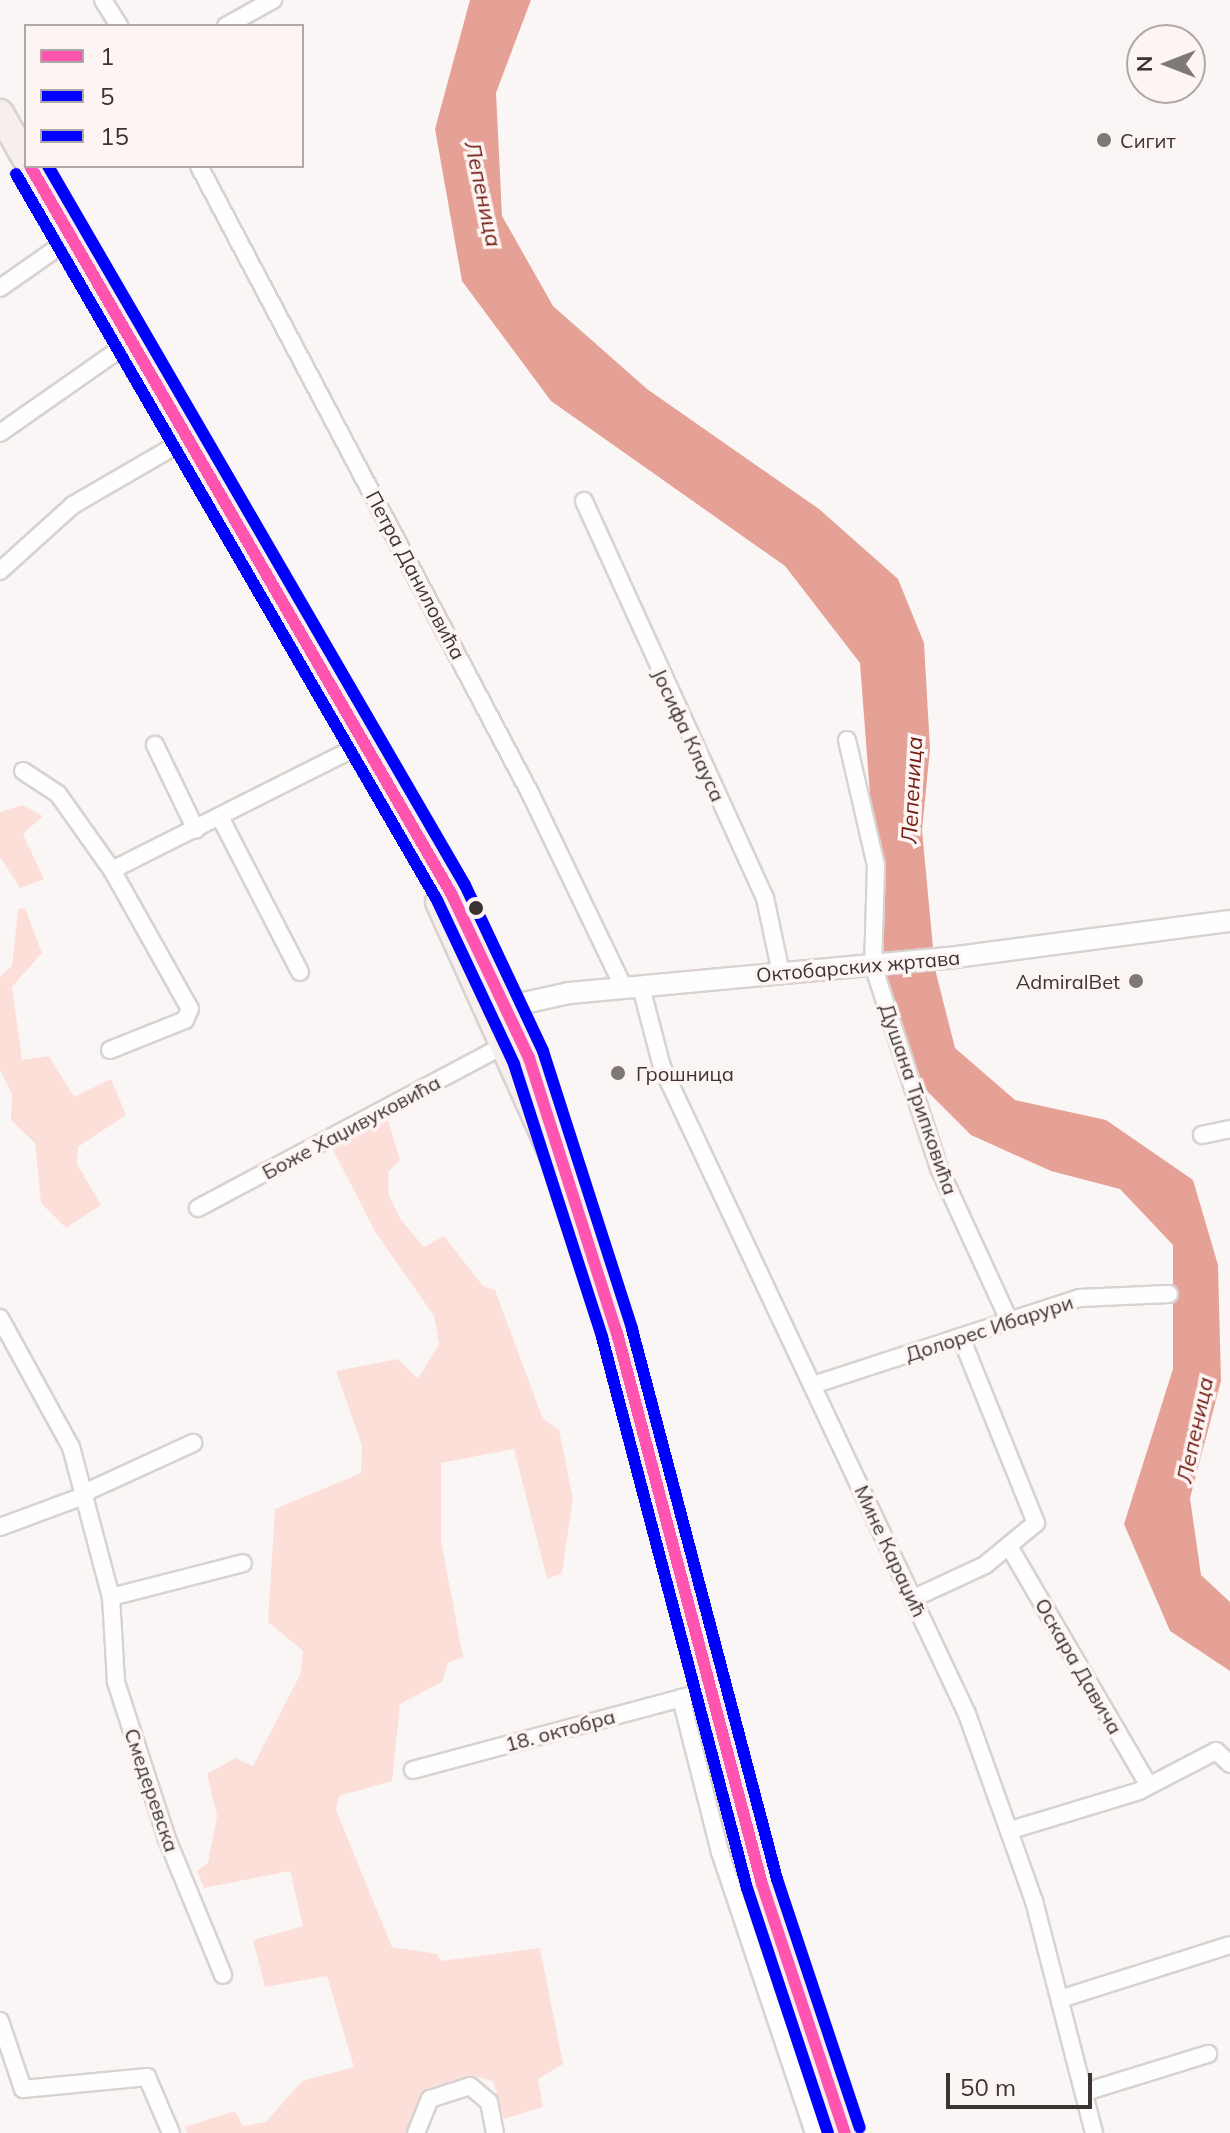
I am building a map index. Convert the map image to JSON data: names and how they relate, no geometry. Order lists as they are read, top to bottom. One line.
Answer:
{"streets":{"street":["Петра Даниловића","Јосифа Клауса","Октобарских жртава","Душана Трипковића","Боже Хаџивуковића","Долорес Ибарури","Мине Караџић","Оскара Давича","18. октобра","Смедеревска"]},"crossings":[["Петра Даниловића","Октобарских жртава"],["Петра Даниловића","Мине Караџић"],["Јосифа Клауса","Октобарских жртава"],["Октобарских жртава","Душана Трипковића"],["Октобарских жртава","Мине Караџић"],["Душана Трипковића","Долорес Ибарури"],["Долорес Ибарури","Мине Караџић"]],"water":["Лепеница"],"places":["Сигит","AdmiralBet","Грошница"],"lines":["transit line 1","transit line 15","transit line 5"],"legend":["1","5","15"],"scale_bar":"50 m","north":"left"}
